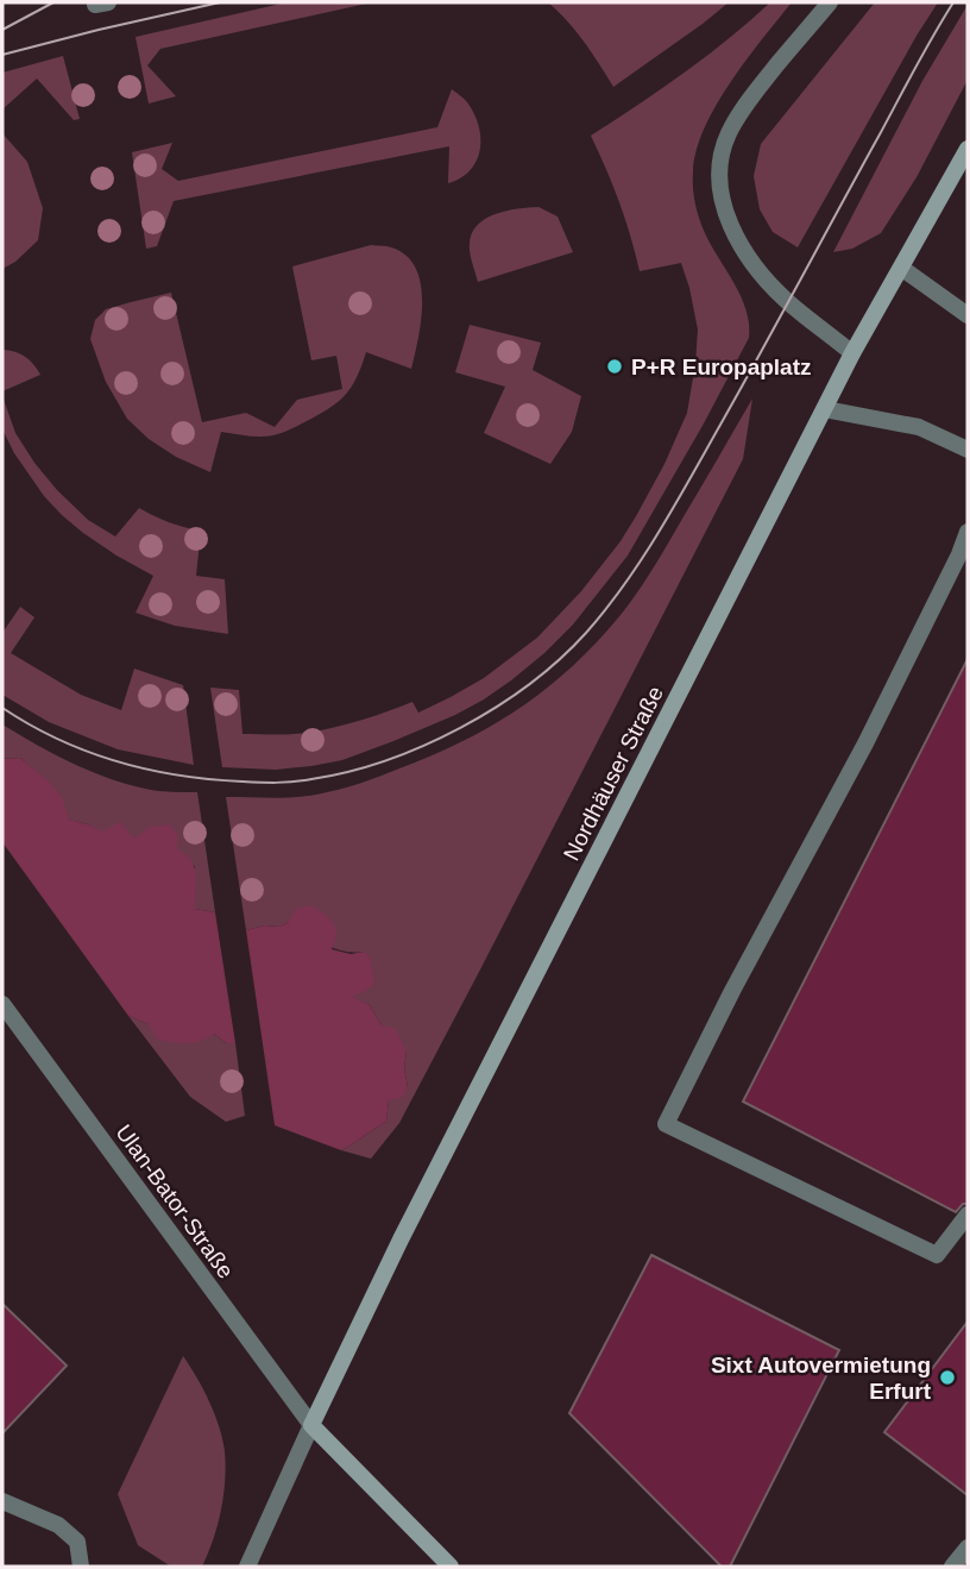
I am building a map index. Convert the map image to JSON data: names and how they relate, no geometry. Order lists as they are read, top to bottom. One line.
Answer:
{"streets":{"main road":["Nordhäuser Straße"],"street":["Ulan-Bator-Straße"]},"crossings":[["Nordhäuser Straße","Ulan-Bator-Straße"]],"places":["P+R Europaplatz","Sixt Autovermietung Erfurt"]}
